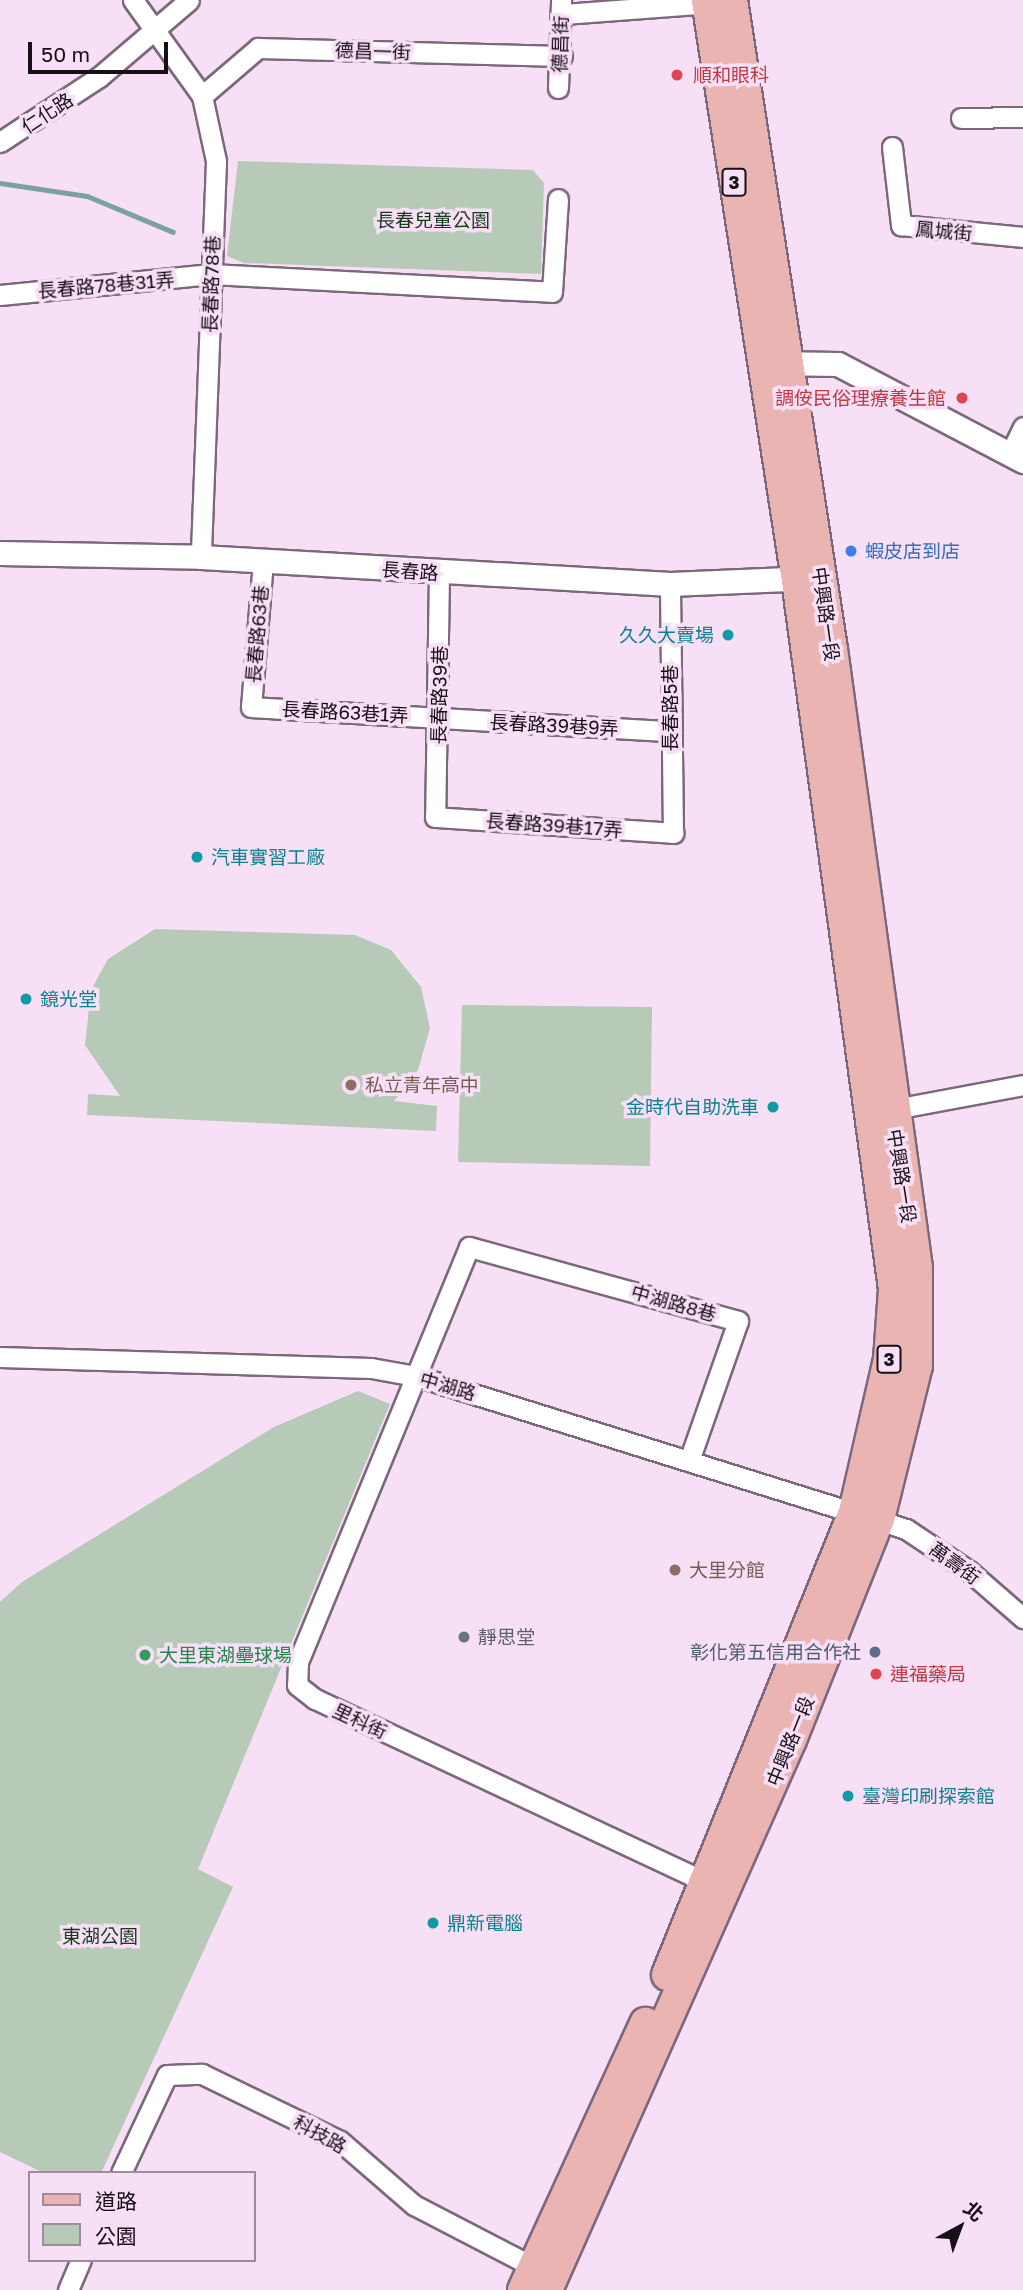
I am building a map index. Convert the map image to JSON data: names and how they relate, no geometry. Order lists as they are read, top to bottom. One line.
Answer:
{"streets":{"main road":["3","中興路一段"],"street":["德昌街","德昌一街","仁化路","鳳城街","長春路78巷","長春路78巷31弄","長春路","長春路63巷","長春路39巷","長春路5巷","長春路63巷1弄","長春路39巷9弄","長春路39巷17弄","中湖路8巷","中湖路","萬壽街","里科街","科技路"]},"crossings":[["德昌街","德昌一街"],["德昌一街","長春路78巷"],["仁化路","長春路78巷"],["長春路78巷","長春路78巷31弄"],["長春路78巷","長春路"],["長春路","中興路一段"],["長春路","長春路63巷"],["長春路","長春路39巷"],["長春路","長春路5巷"],["中興路一段","中湖路"],["中興路一段","萬壽街"],["中興路一段","里科街"],["中興路一段","科技路"],["長春路63巷","長春路63巷1弄"],["長春路39巷","長春路63巷1弄"],["長春路39巷","長春路39巷9弄"],["長春路39巷","長春路39巷17弄"],["長春路5巷","長春路39巷9弄"],["長春路5巷","長春路39巷17弄"],["長春路63巷1弄","長春路39巷9弄"],["中湖路8巷","中湖路"],["中湖路8巷","里科街"],["中湖路","萬壽街"],["中湖路","里科街"]],"parks":["長春兒童公園","東湖公園"],"places":["順和眼科","調侒民俗理療養生館","蝦皮店到店","久久大賣場","汽車實習工廠","鏡光堂","私立青年高中","金時代自助洗車","大里分館","靜思堂","彰化第五信用合作社","大里東湖壘球場","連福藥局","臺灣印刷探索館","鼎新電腦"],"legend":["道路","公園"],"scale_bar":"50 m","north":"top right"}
